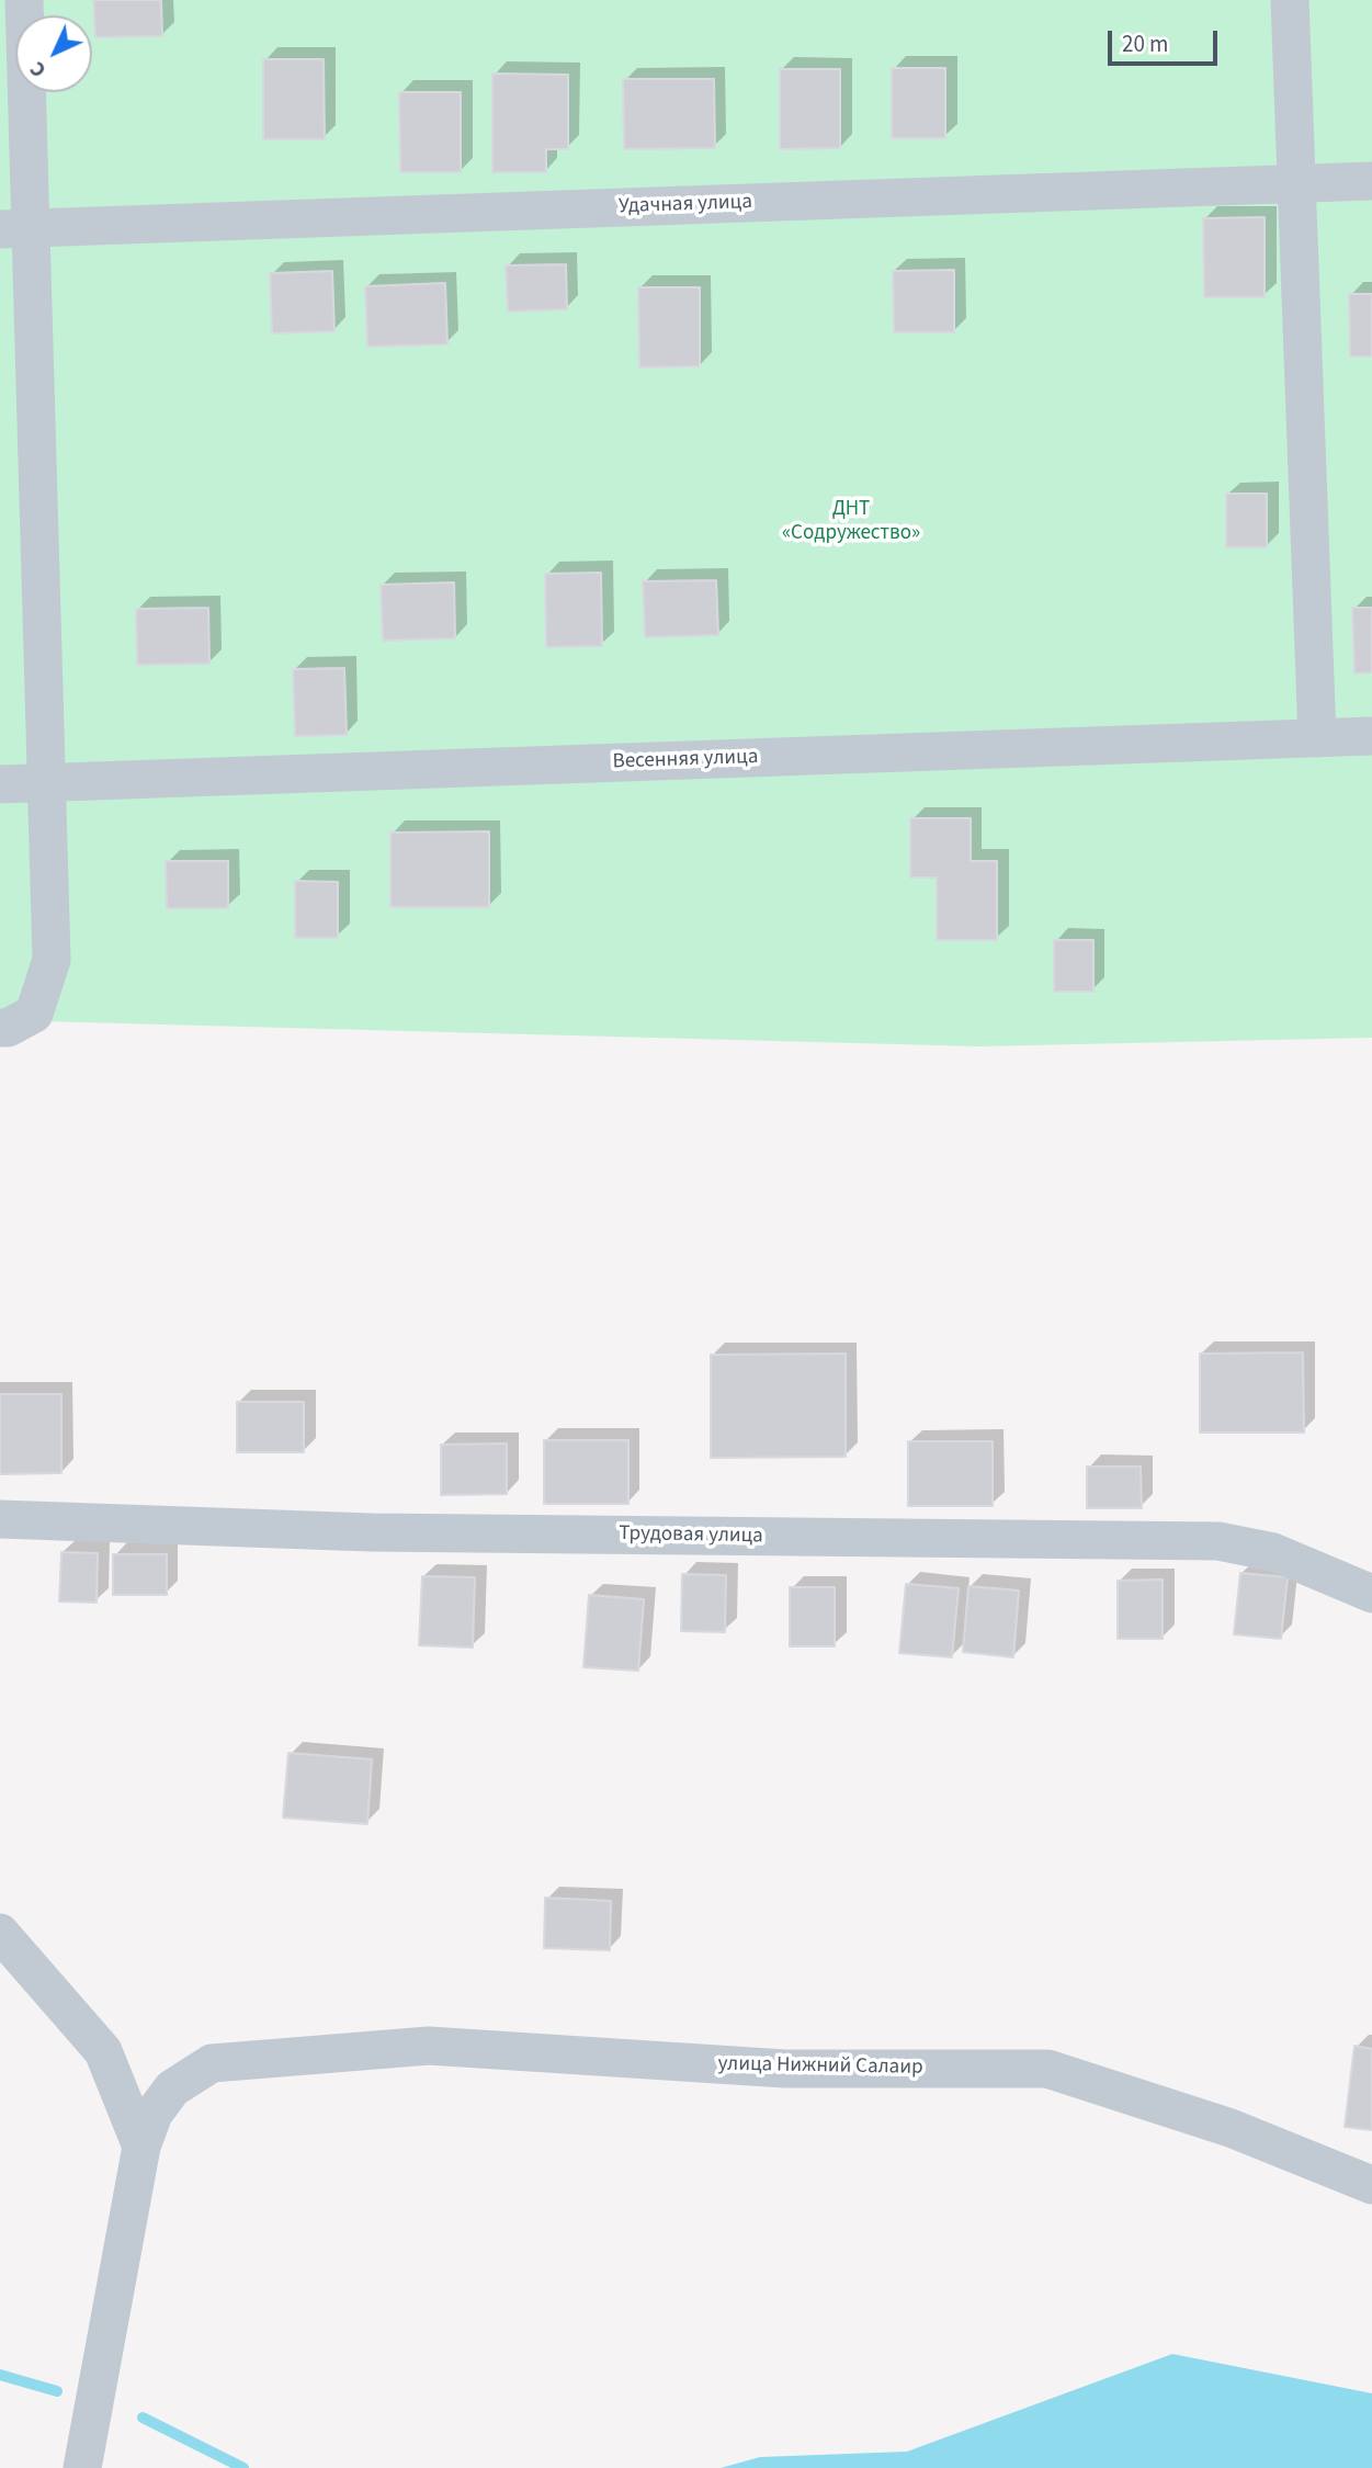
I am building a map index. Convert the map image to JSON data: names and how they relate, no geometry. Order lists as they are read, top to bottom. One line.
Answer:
{"streets":{"street":["Удачная улица","Весенняя улица","Трудовая улица","улица Нижний Салаир"]},"parks":["ДНТ «Содружество»"],"scale_bar":"20 m","north":"bottom left"}
